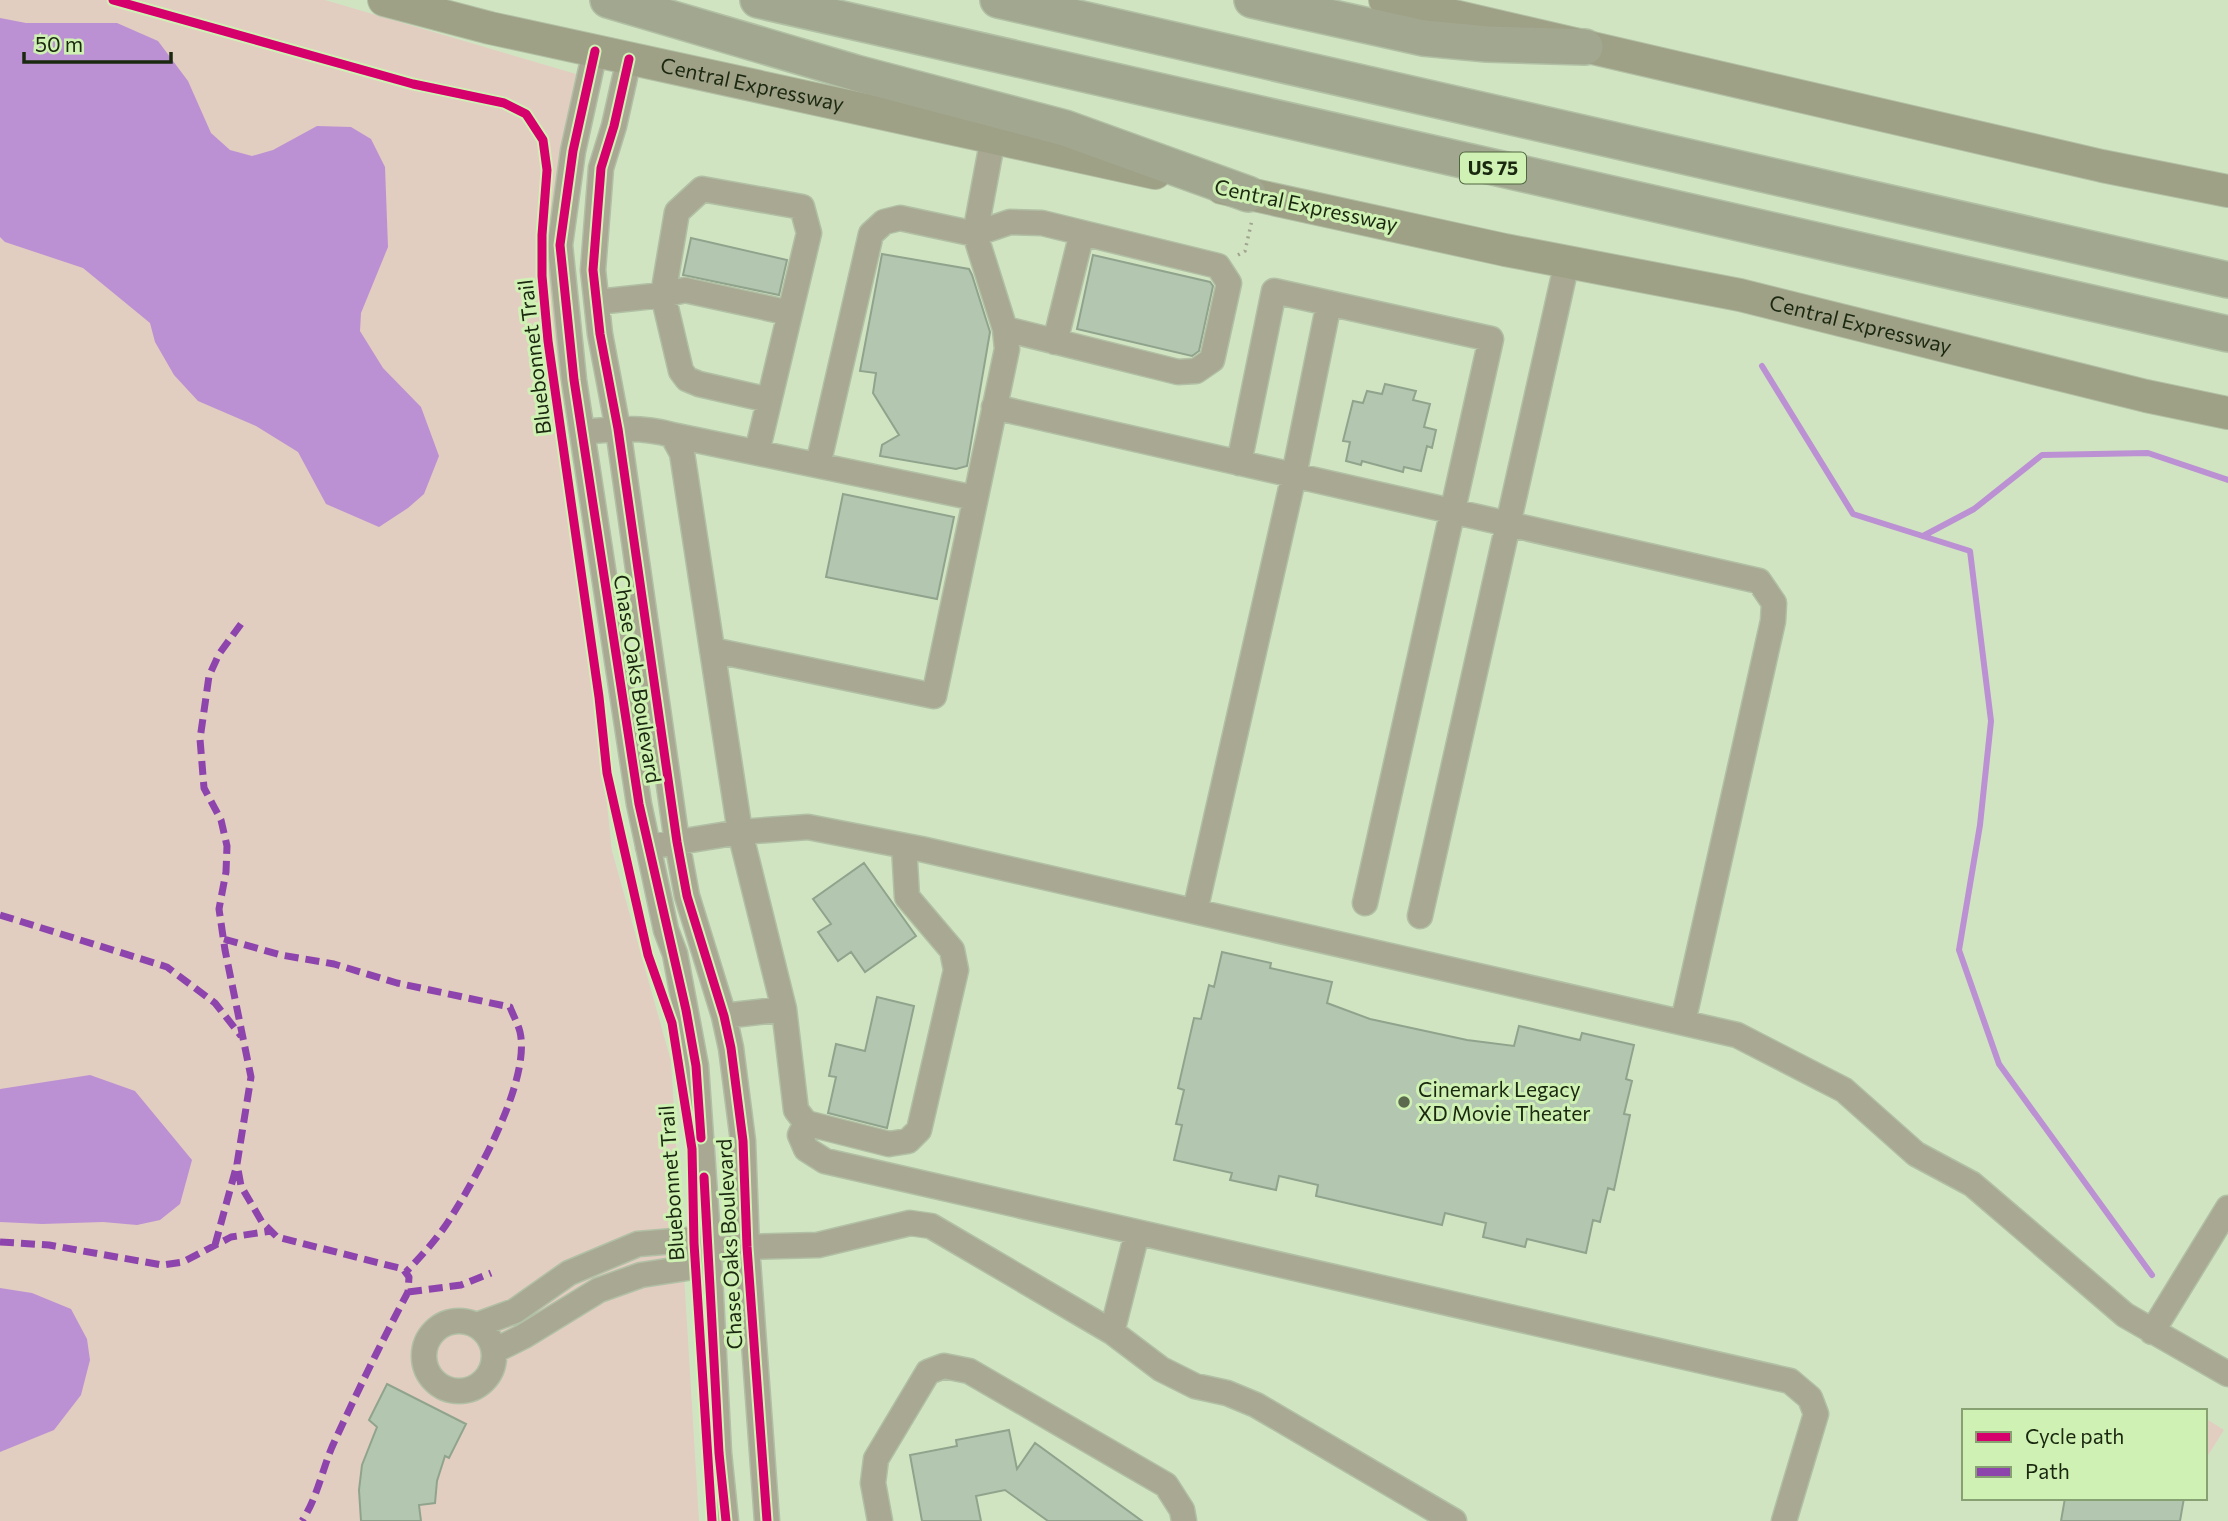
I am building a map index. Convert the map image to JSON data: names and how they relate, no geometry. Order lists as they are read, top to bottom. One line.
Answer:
{"streets":{"highway":["US 75"],"main road":["Central Expressway"],"street":["Chase Oaks Boulevard"],"cycle path":["Bluebonnet Trail"]},"crossings":[["Central Expressway","Chase Oaks Boulevard"]],"places":["Cinemark Legacy XD Movie Theater"],"legend":["Cycle path","Path"],"scale_bar":"50 m"}
